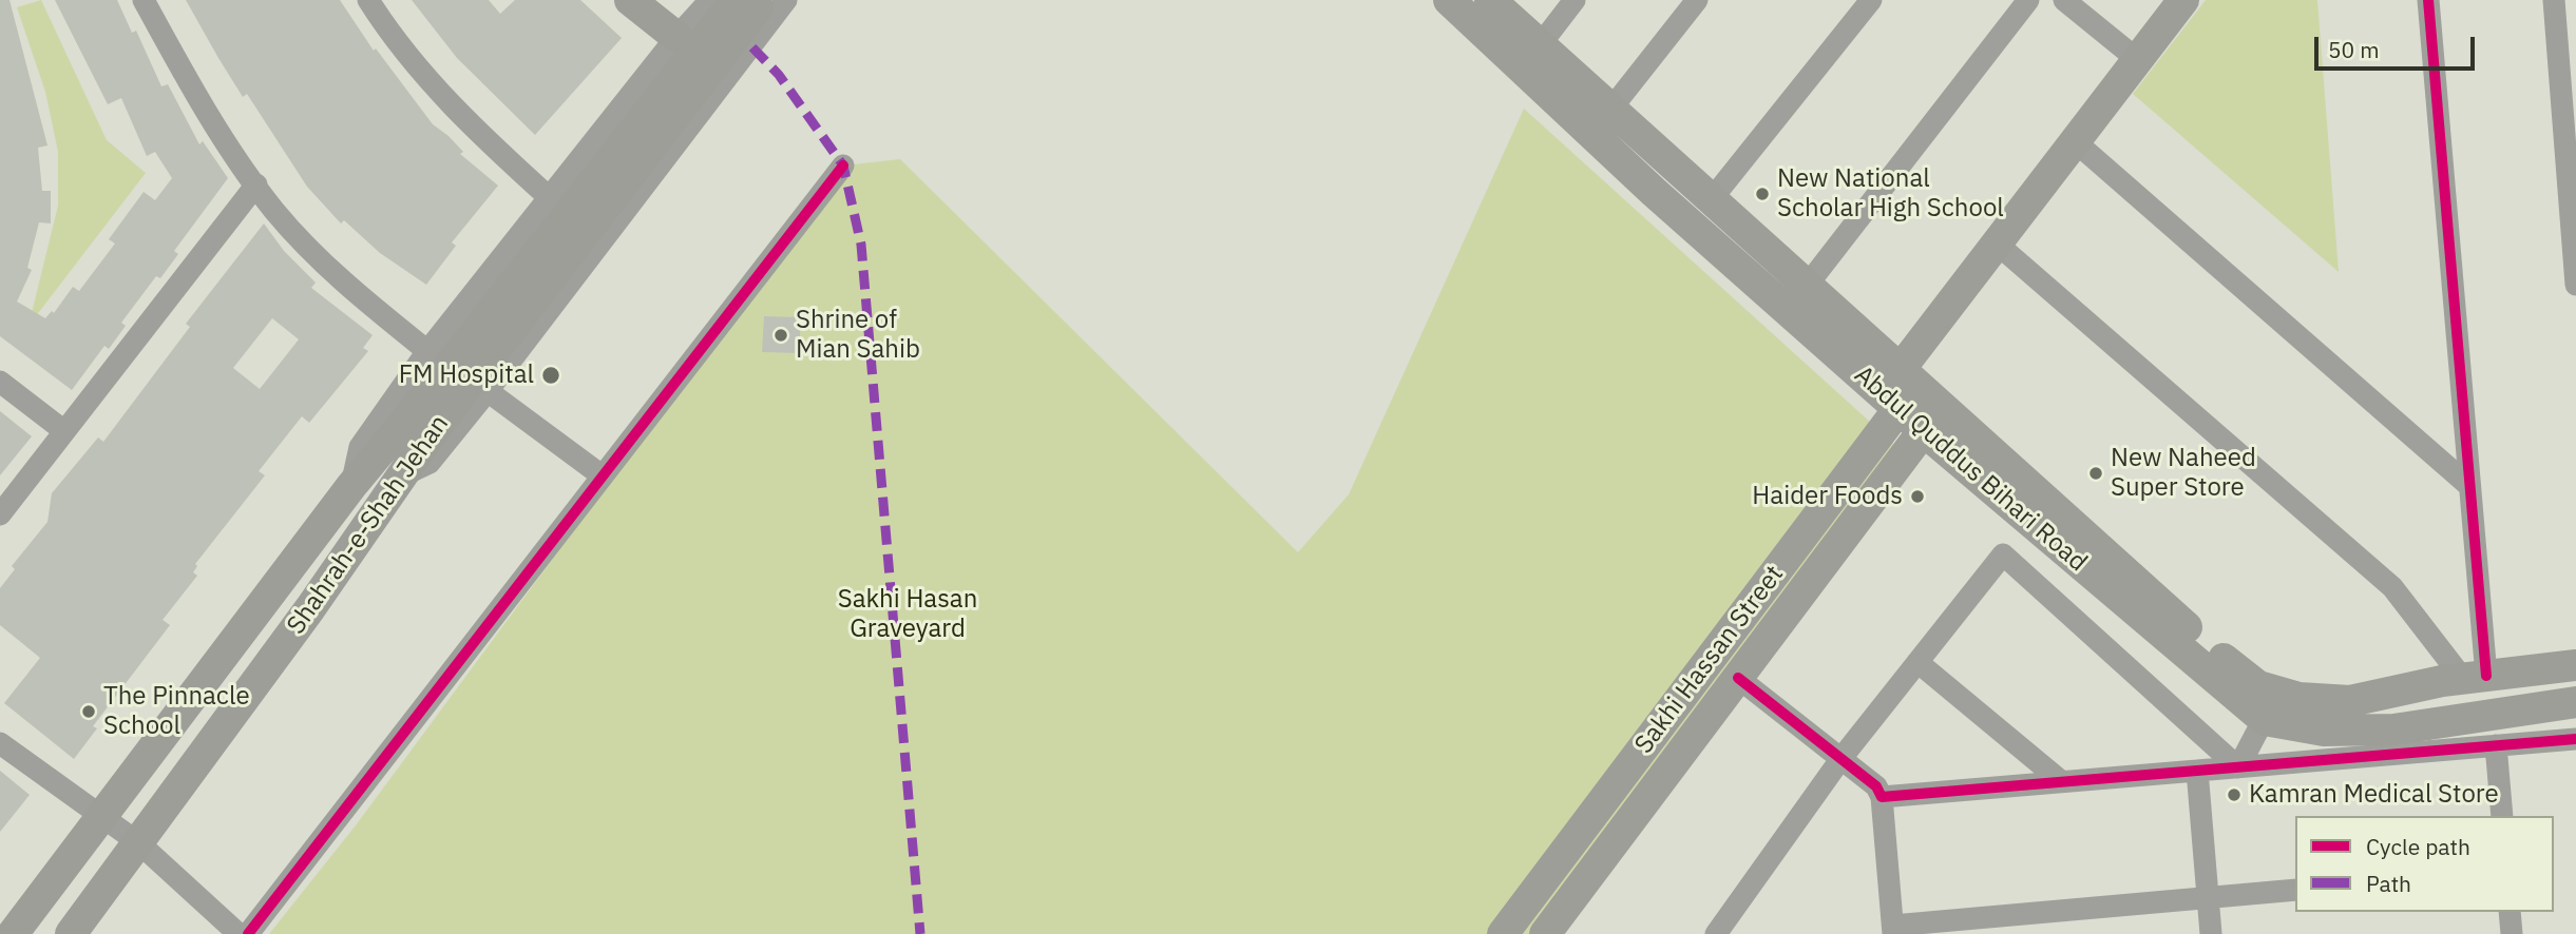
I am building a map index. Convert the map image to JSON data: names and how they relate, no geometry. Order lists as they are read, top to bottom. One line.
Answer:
{"streets":{"main road":["Abdul Quddus Bihari Road","Shahrah-e-Shah Jehan","Sakhi Hassan Street"]},"crossings":[["Abdul Quddus Bihari Road","Sakhi Hassan Street"]],"parks":["Sakhi Hasan Graveyard"],"places":["New National Scholar High School","Shrine of Mian Sahib","FM Hospital","New Naheed Super Store","Haider Foods","The Pinnacle School","Kamran Medical Store"],"legend":["Cycle path","Path"],"scale_bar":"50 m"}
